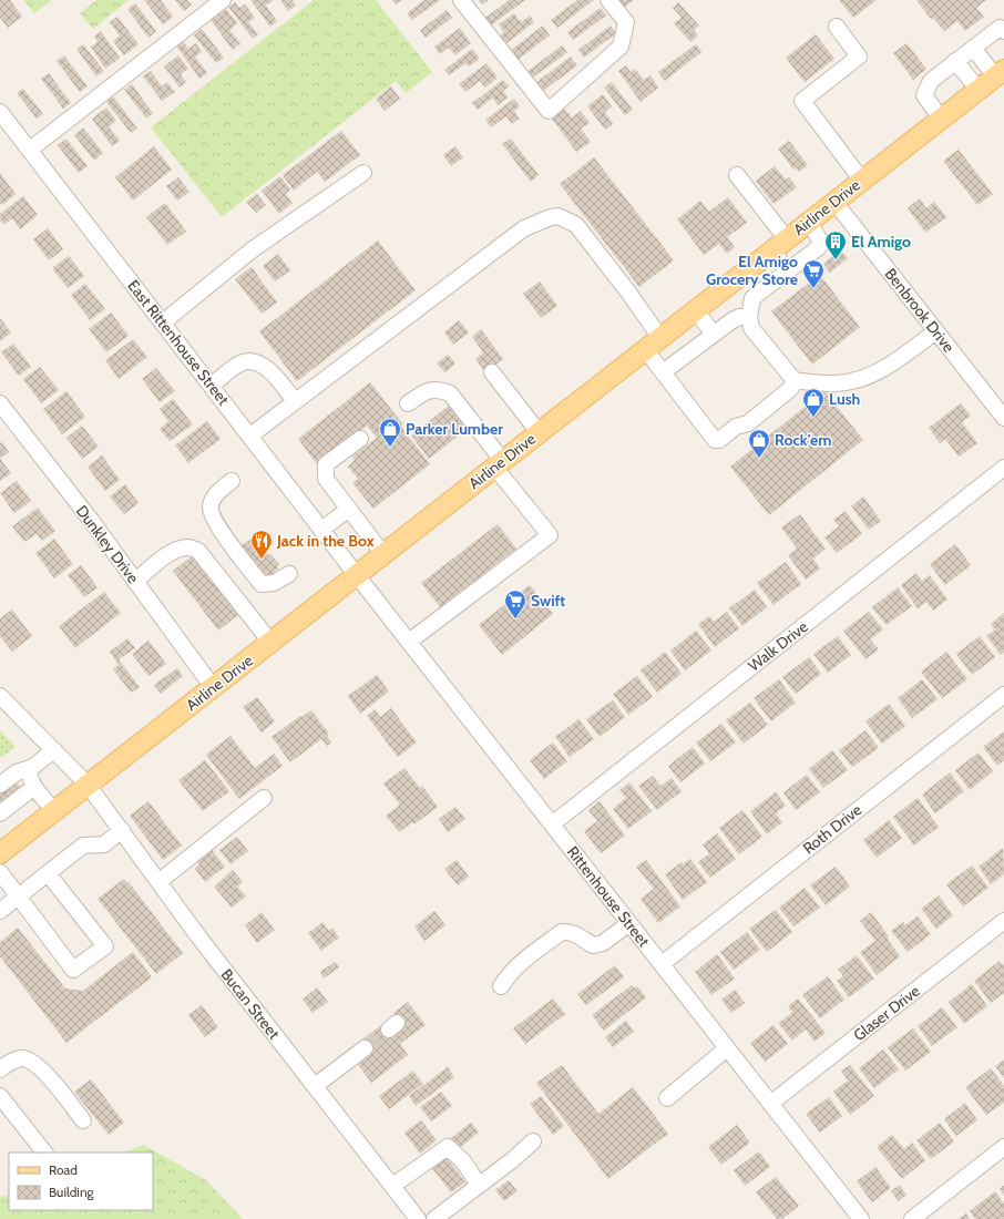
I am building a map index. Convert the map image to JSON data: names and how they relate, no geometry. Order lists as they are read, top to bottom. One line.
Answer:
{"streets":{"main road":["Airline Drive"],"street":["Benbrook Drive","East Rittenhouse Street","Dunkley Drive","Walk Drive","Roth Drive","Rittenhouse Street","Bucan Street","Glaser Drive"]},"crossings":[["Airline Drive","Benbrook Drive"],["Airline Drive","East Rittenhouse Street"],["Airline Drive","Dunkley Drive"],["Airline Drive","Rittenhouse Street"],["Airline Drive","Bucan Street"],["East Rittenhouse Street","Rittenhouse Street"],["Walk Drive","Rittenhouse Street"],["Roth Drive","Rittenhouse Street"],["Rittenhouse Street","Glaser Drive"]],"places":{"building":["El Amigo"],"supermarket":["El Amigo Grocery Store","Swift"],"shop":["Lush","Parker Lumber","Rock'em"],"restaurant":["Jack in the Box"]},"legend":["Road","Building"]}
